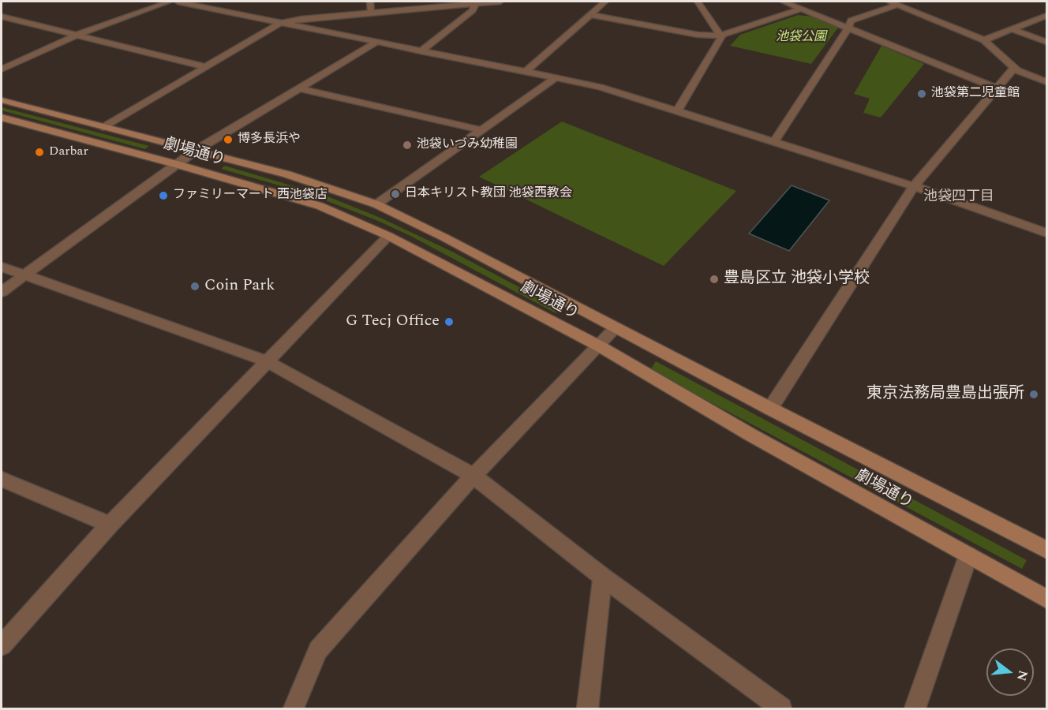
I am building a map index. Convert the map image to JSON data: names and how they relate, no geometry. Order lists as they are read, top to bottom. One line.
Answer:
{"streets":{"street":["劇場通り"]},"districts":["池袋四丁目"],"parks":["池袋公園"],"places":["池袋第二児童館","博多長浜や","池袋いづみ幼稚園","Darbar","日本キリスト教団 池袋西教会","ファミリーマート 西池袋店","豊島区立 池袋小学校","Coin Park","G Tecj Office","東京法務局豊島出張所"],"north":"right"}
